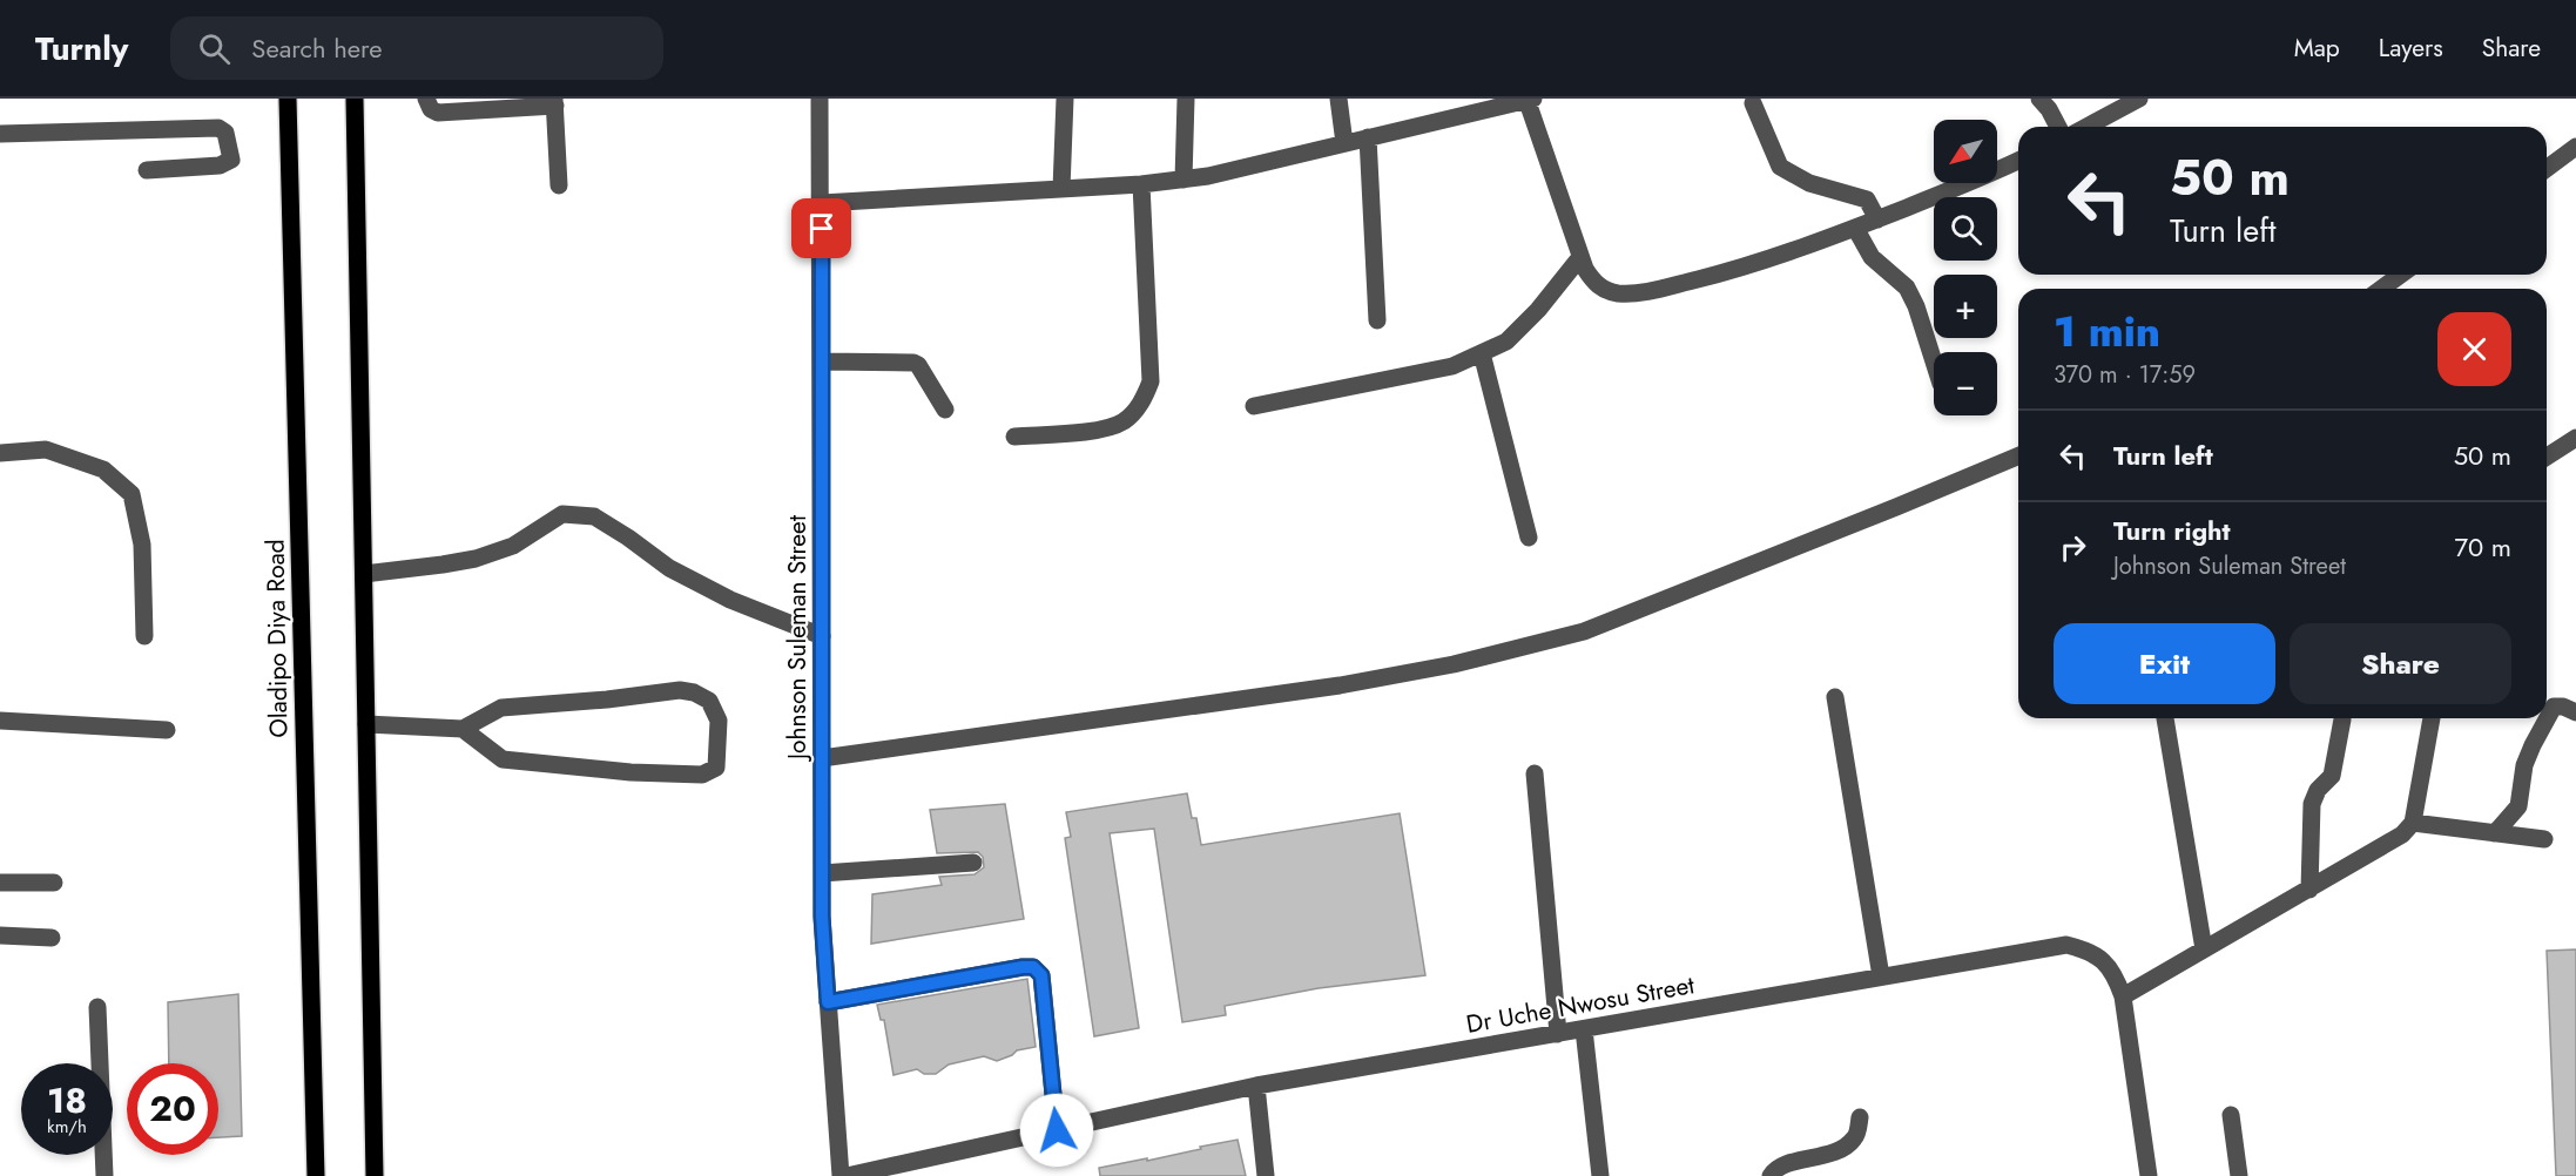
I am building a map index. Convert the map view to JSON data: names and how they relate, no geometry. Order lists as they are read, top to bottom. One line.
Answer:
{"streets":{"main road":["Oladipo Diya Road"],"street":["Johnson Suleman Street","Dr Uche Nwosu Street"]},"crossings":[["Johnson Suleman Street","Dr Uche Nwosu Street"]],"north":"bottom left","page":{"header":"Turnly","search":"Search here","nav":["Map","Layers","Share"],"map_buttons":["+","−"],"turn":["50 m","Turn left"],"heading":["1 min","370 m · 17:59"],"list":[{"name":"Turn left","value":"50 m"},{"name":"Turn right","note":"Johnson Suleman Street","value":"70 m"}],"buttons":["Exit","Share"],"speed":"18 km/h","limit":"20"}}
